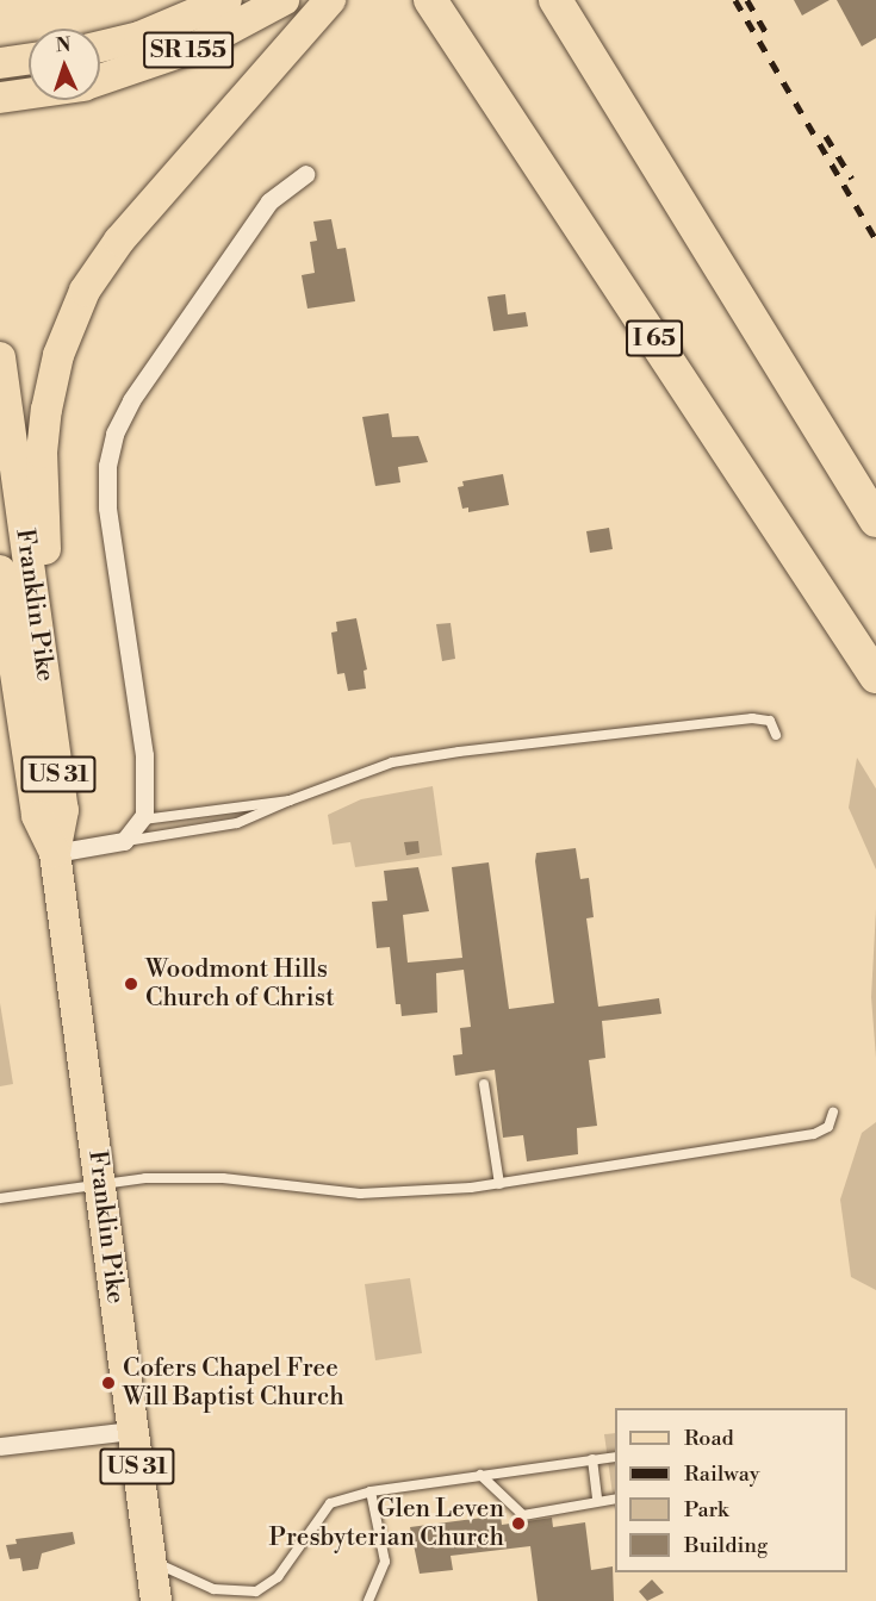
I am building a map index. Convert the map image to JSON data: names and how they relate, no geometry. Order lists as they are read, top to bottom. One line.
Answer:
{"streets":{"highway":["I 65"],"main road":["SR 155","Franklin Pike","US 31"]},"places":["Woodmont Hills Church of Christ","Cofers Chapel Free Will Baptist Church","Glen Leven Presbyterian Church"],"legend":["Road","Railway","Park","Building"],"north":"top"}
